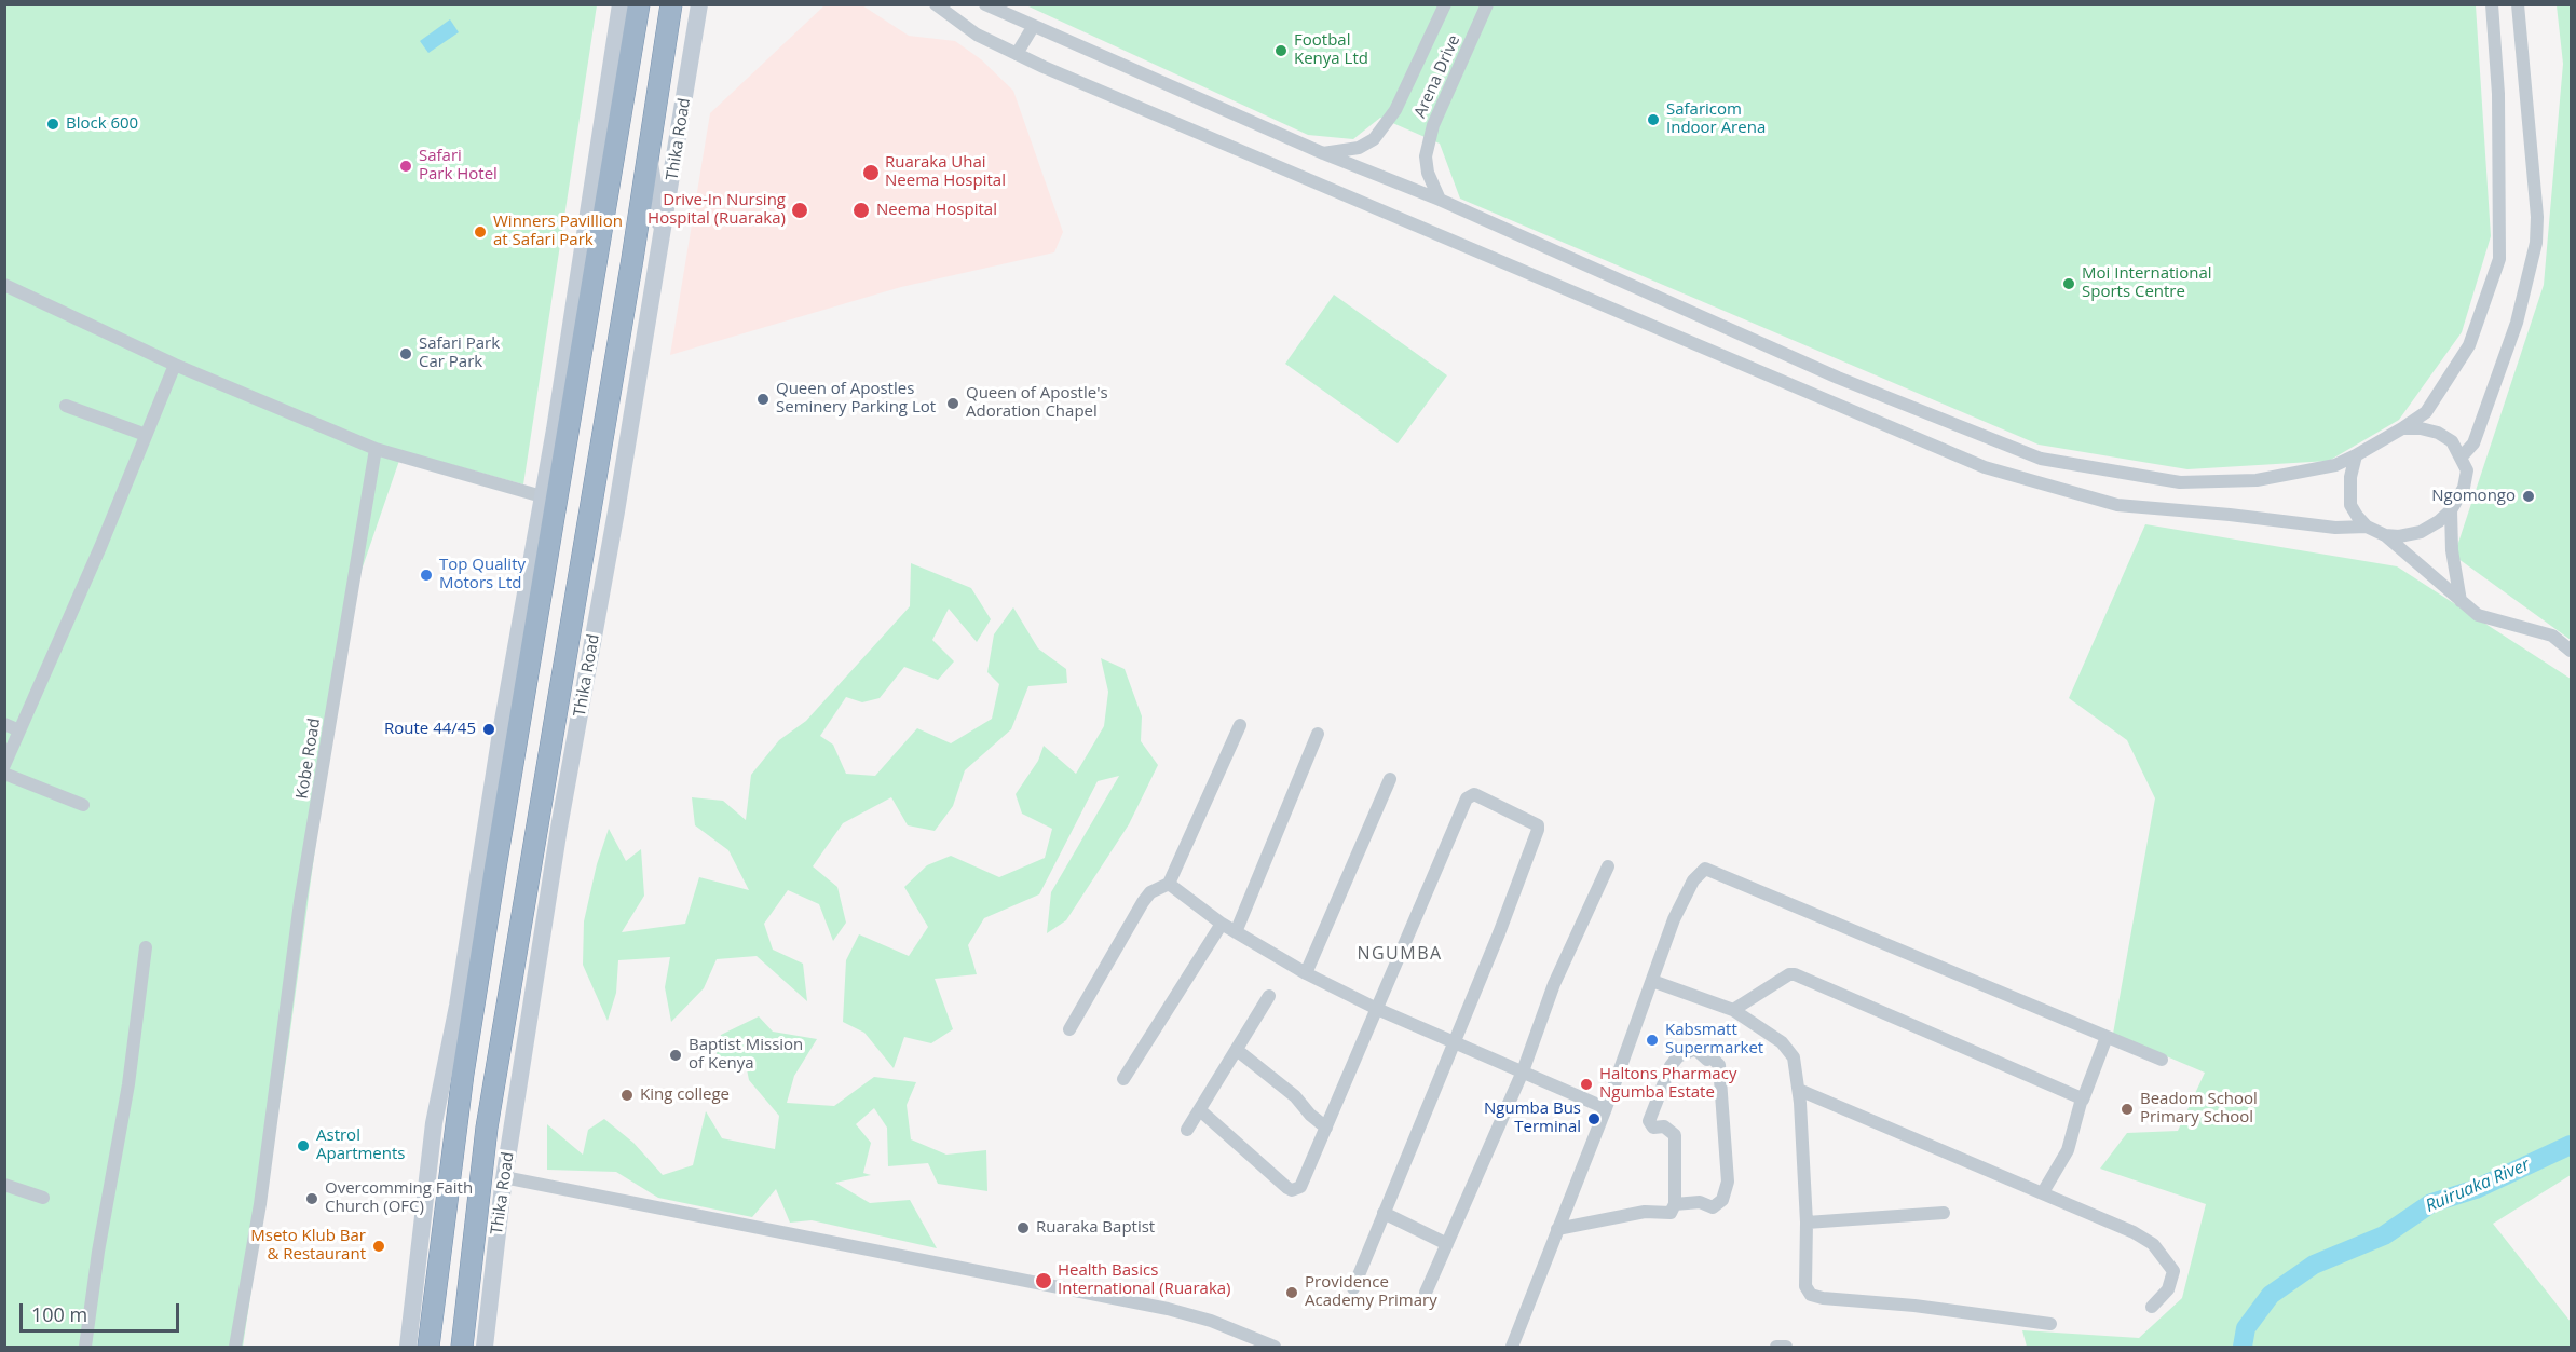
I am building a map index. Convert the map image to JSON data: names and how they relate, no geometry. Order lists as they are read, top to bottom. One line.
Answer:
{"streets":{"highway":["Thika Road"],"street":["Arena Drive","Kobe Road"]},"districts":["NGUMBA"],"water":["Ruiruaka River"],"places":["Footbal Kenya Ltd","Safaricom Indoor Arena","Block 600","Safari Park Hotel","Ruaraka Uhai Neema Hospital","Drive-In Nursing Hospital (Ruaraka)","Neema Hospital","Winners Pavillion at Safari Park","Moi International Sports Centre","Safari Park Car Park","Queen of Apostles Seminery Parking Lot","Queen of Apostle's Adoration Chapel","Ngomongo","Top Quality Motors Ltd","Route 44/45","Kabsmatt Supermarket","Baptist Mission of Kenya","Haltons Pharmacy Ngumba Estate","King college","Beadom School Primary School","Ngumba Bus Terminal","Astrol Apartments","Overcomming Faith Church (OFC)","Ruaraka Baptist","Mseto Klub Bar & Restaurant","Health Basics International (Ruaraka)","Providence Academy Primary"],"scale_bar":"100 m"}
